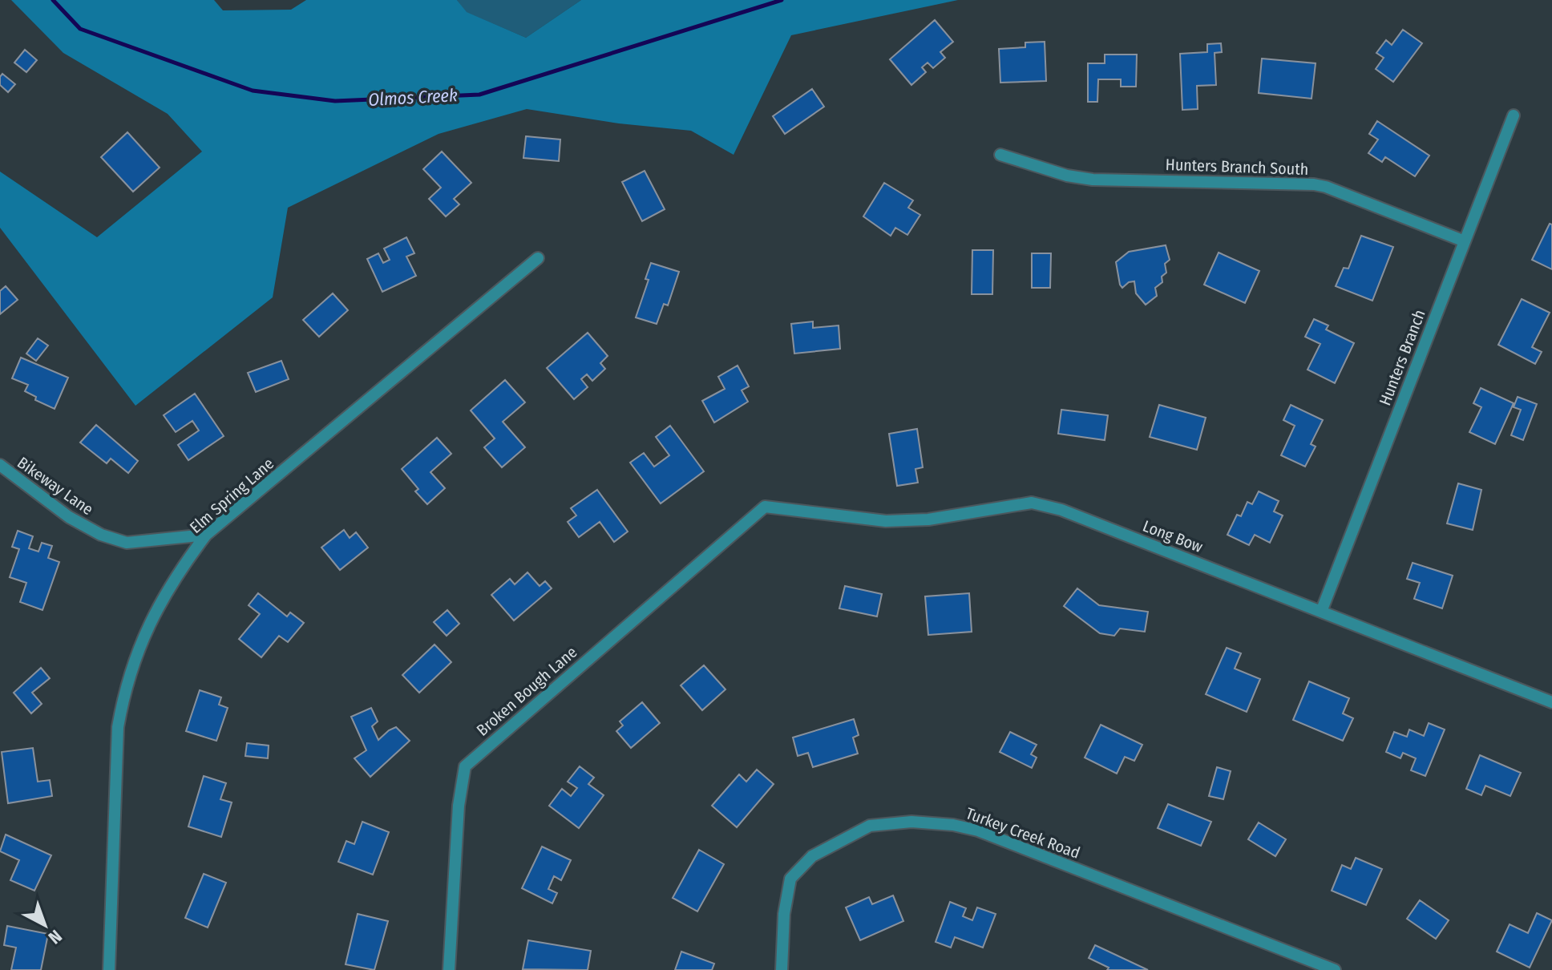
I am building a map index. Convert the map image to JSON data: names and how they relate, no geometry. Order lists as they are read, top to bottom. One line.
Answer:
{"streets":{"street":["Hunters Branch South","Hunters Branch","Bikeway Lane","Elm Spring Lane","Long Bow","Broken Bough Lane","Turkey Creek Road"]},"crossings":[["Hunters Branch South","Hunters Branch"],["Hunters Branch","Long Bow"],["Bikeway Lane","Elm Spring Lane"],["Long Bow","Broken Bough Lane"]],"water":["Olmos Creek"],"north":"bottom right"}
